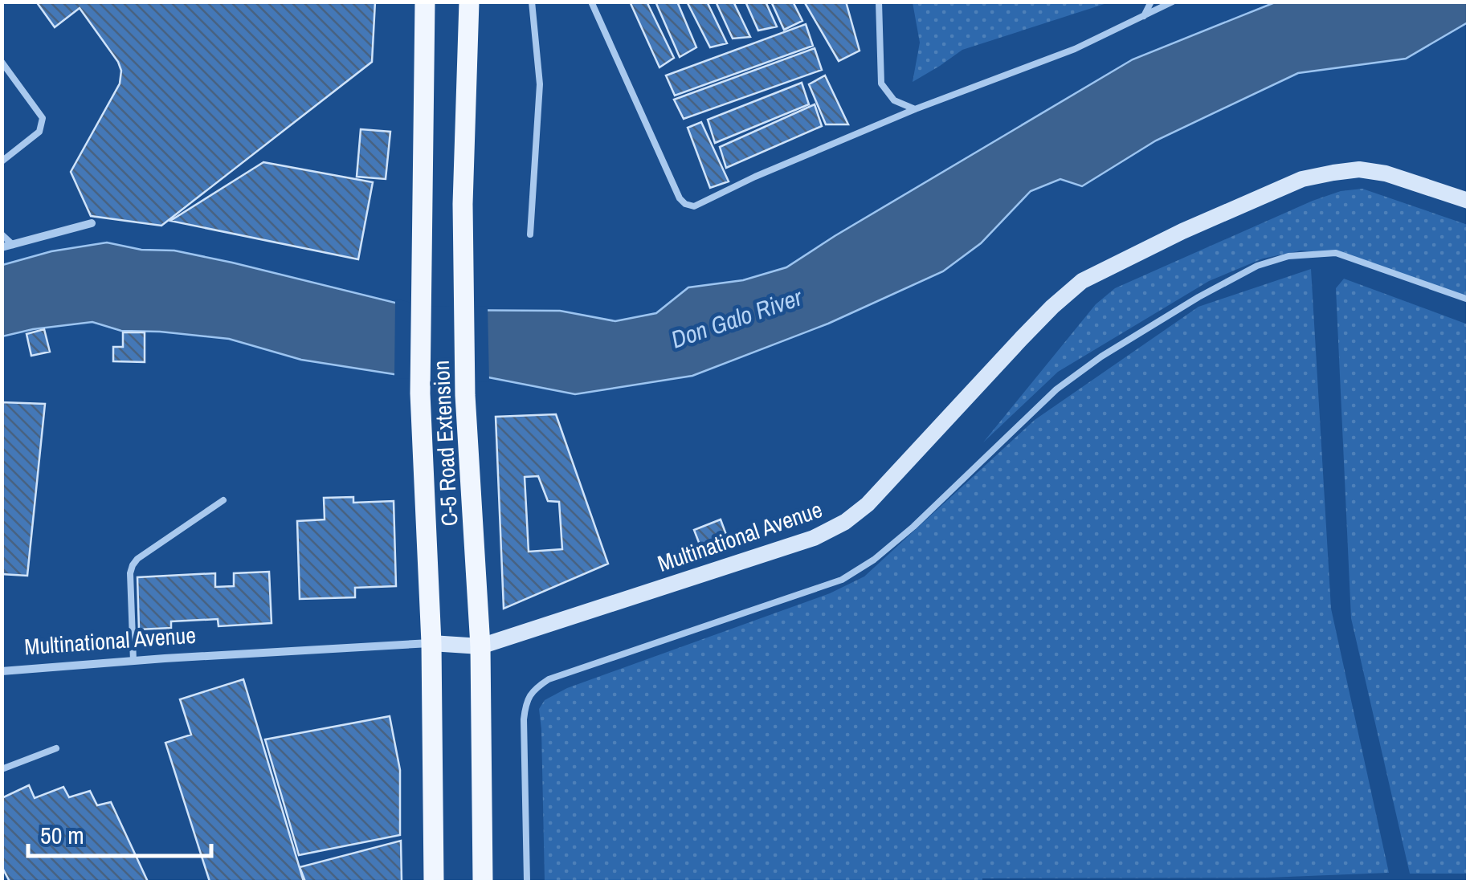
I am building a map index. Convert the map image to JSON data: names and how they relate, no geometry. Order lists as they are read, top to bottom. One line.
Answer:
{"streets":{"main road":["C-5 Road Extension"],"street":["Multinational Avenue"]},"crossings":[["C-5 Road Extension","Multinational Avenue"]],"water":["Don Galo River"],"scale_bar":"50 m"}
